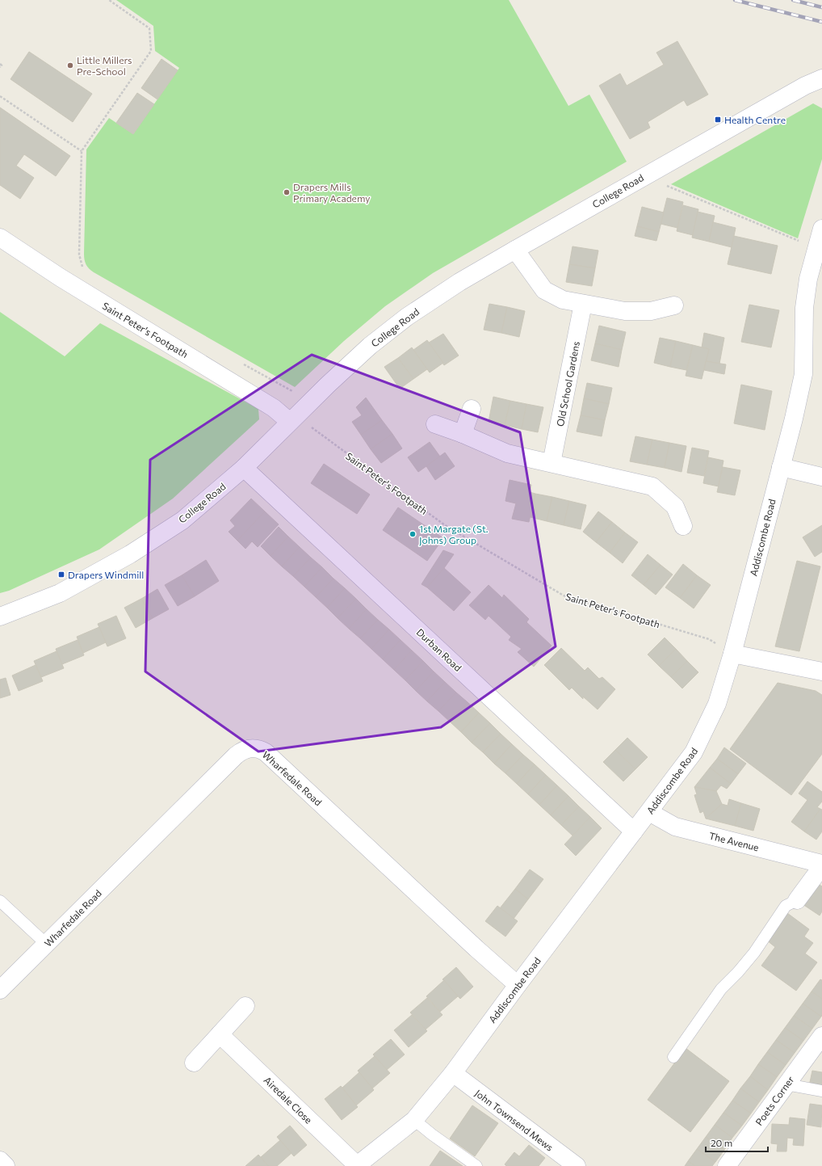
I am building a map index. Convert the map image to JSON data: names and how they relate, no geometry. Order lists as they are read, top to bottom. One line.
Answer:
{"streets":{"street":["College Road","Saint Peter's Footpath","Old School Gardens","Addiscombe Road","Durban Road","Wharfedale Road","The Avenue","Airedale Close","Poets Corner","John Townsend Mews"]},"crossings":[["College Road","Saint Peter's Footpath"],["College Road","Durban Road"],["Saint Peter's Footpath","Addiscombe Road"],["Addiscombe Road","Durban Road"],["Addiscombe Road","Wharfedale Road"],["Addiscombe Road","The Avenue"],["Addiscombe Road","Airedale Close"],["Addiscombe Road","John Townsend Mews"]],"places":{"other":["Little Millers Pre-School","Drapers Mills Primary Academy","1st Margate (St. Johns) Group"],"transit":["Health Centre","Drapers Windmill"]},"scale_bar":"20 m"}
